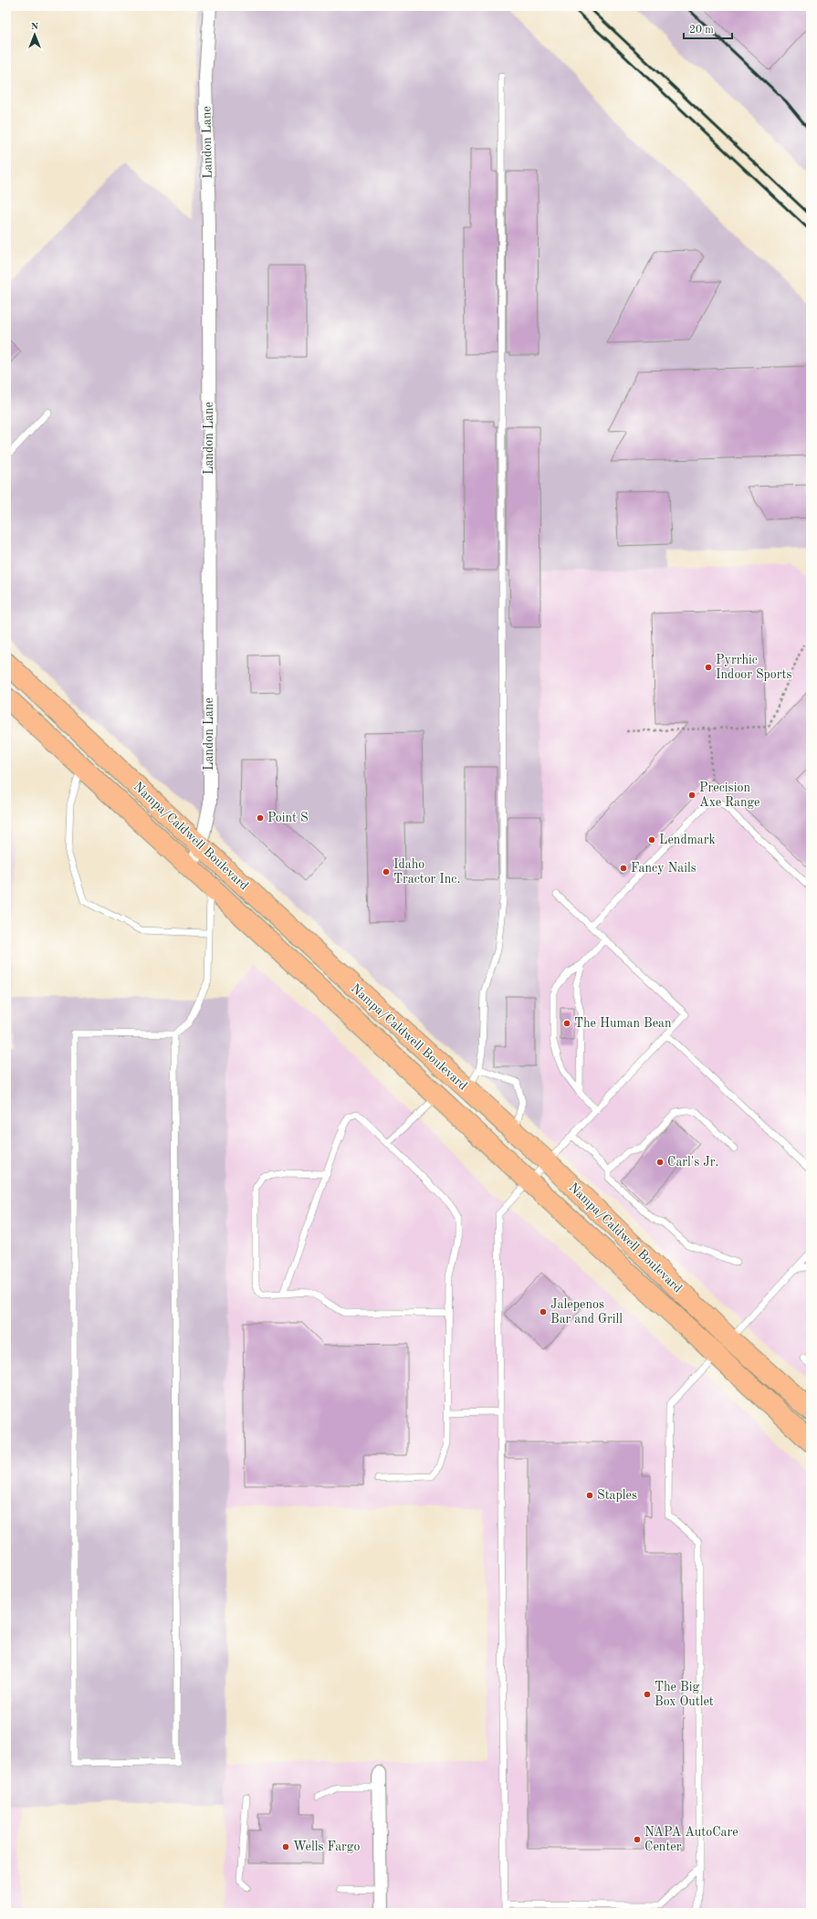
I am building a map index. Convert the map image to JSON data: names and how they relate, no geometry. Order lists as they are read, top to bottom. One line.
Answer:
{"streets":{"main road":["Nampa/Caldwell Boulevard"],"street":["Landon Lane"]},"crossings":[["Landon Lane","Nampa/Caldwell Boulevard"]],"places":["Pyrrhic Indoor Sports","Precision Axe Range","Point S","Lendmark","Fancy Nails","Idaho Tractor Inc.","The Human Bean","Carl's Jr.","Jalepenos Bar and Grill","Staples","The Big Box Outlet","NAPA AutoCare Center","Wells Fargo"],"scale_bar":"20 m","north":"top"}
